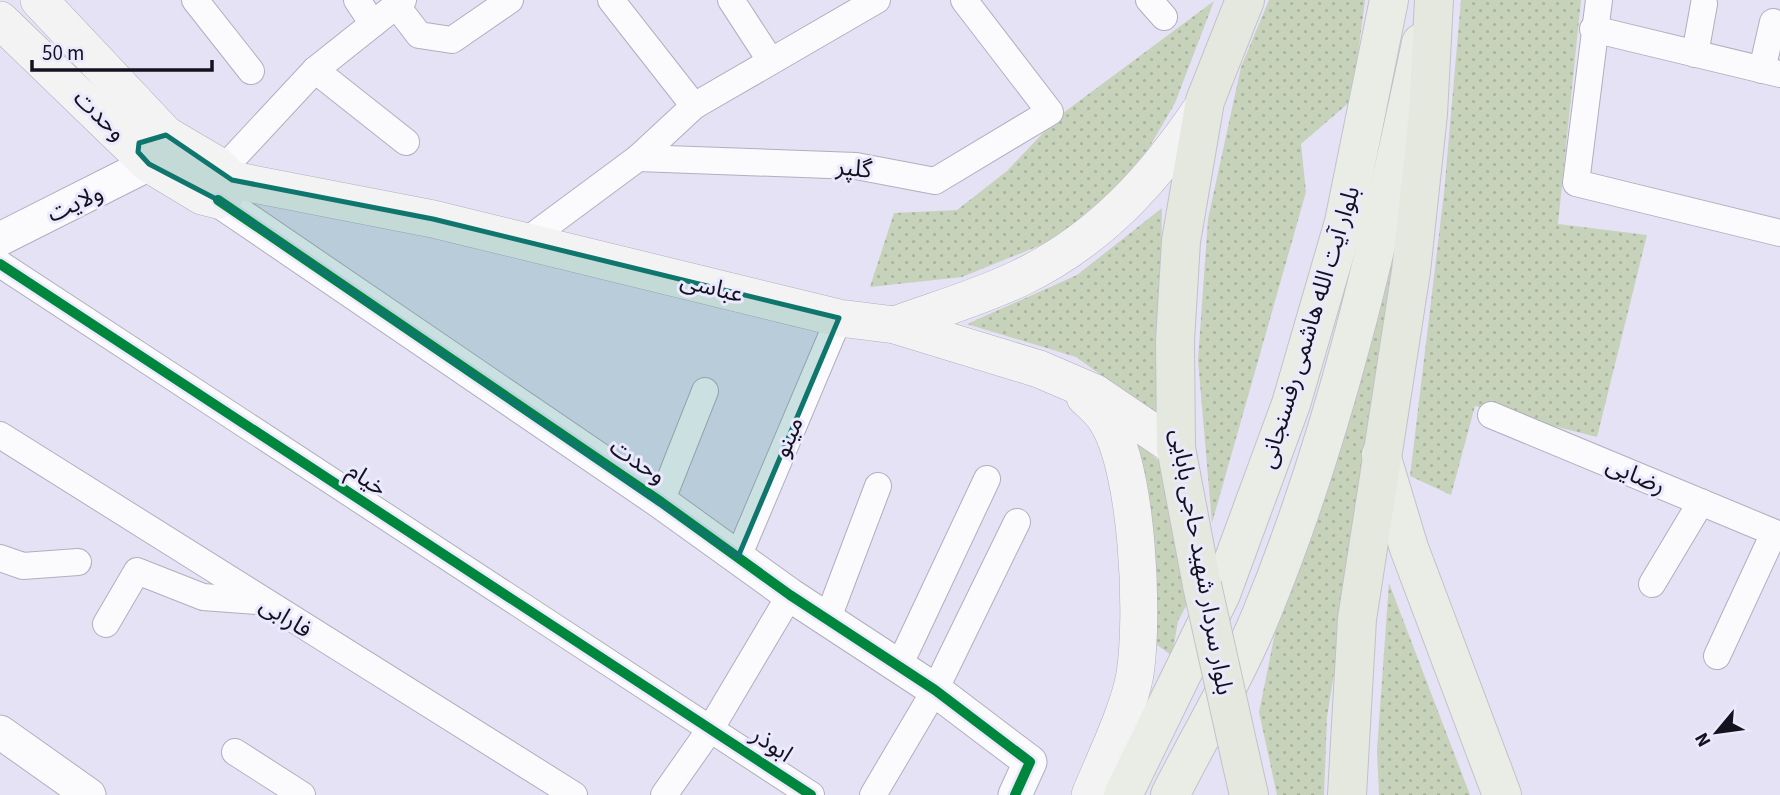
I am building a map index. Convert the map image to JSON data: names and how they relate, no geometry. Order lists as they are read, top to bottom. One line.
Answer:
{"streets":{"highway":["بلوار سردار شهید حاجی بابایی"],"main road":["وحدت","عباسی","بلوار آیت الله هاشمی رفسنجانی"],"street":["گلپر","ولایت","مینو","رضایی","خیام","فارابی","ابوذر"]},"crossings":[["وحدت","ولایت"],["وحدت","عباسی"],["وحدت","مینو"],["عباسی","مینو"],["عباسی","بلوار سردار شهید حاجی بابایی"],["خیام","ابوذر"]],"scale_bar":"50 m","north":"bottom left"}
